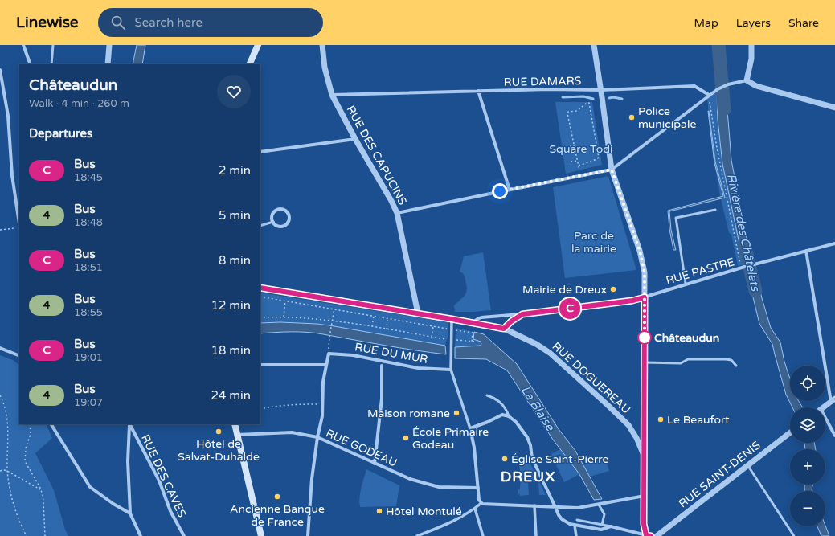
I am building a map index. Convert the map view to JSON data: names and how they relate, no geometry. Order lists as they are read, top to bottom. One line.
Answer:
{"streets":{"street":["RUE DAMARS","RUE DES CAPUCINS","RUE PASTRE","RUE DU MUR","RUE DOGUEREAU","RUE GODEAU","RUE SAINT-DENIS","RUE DES CAVES"]},"crossings":[["RUE DAMARS","RUE DES CAPUCINS"],["RUE DES CAPUCINS","RUE DOGUEREAU"],["RUE PASTRE","RUE DOGUEREAU"]],"districts":["DREUX"],"water":["Rivière des Châtelets","La Blaise"],"parks":["Square Todi","Parc de la mairie"],"places":["Police municipale","Mairie de Dreux","Châteaudun","Maison romane","Le Beaufort","Hôtel de Salvat-Duhalde","École Primaire Godeau","Église Saint-Pierre","Ancienne Banque de France","Hôtel Montulé"],"lines":["bus line C"],"page":{"header":"Linewise","search":"Search here","nav":["Map","Layers","Share"],"on_map":"C","heading":[["Châteaudun","Walk · 4 min · 260 m"],"Departures"],"list":[{"mark":"C","name":"Bus","note":"18:45","value":"2 min"},{"mark":"4","name":"Bus","note":"18:48","value":"5 min"},{"mark":"C","name":"Bus","note":"18:51","value":"8 min"},{"mark":"4","name":"Bus","note":"18:55","value":"12 min"},{"mark":"C","name":"Bus","note":"19:01","value":"18 min"},{"mark":"4","name":"Bus","note":"19:07","value":"24 min"}],"map_buttons":["+","−"]}}
